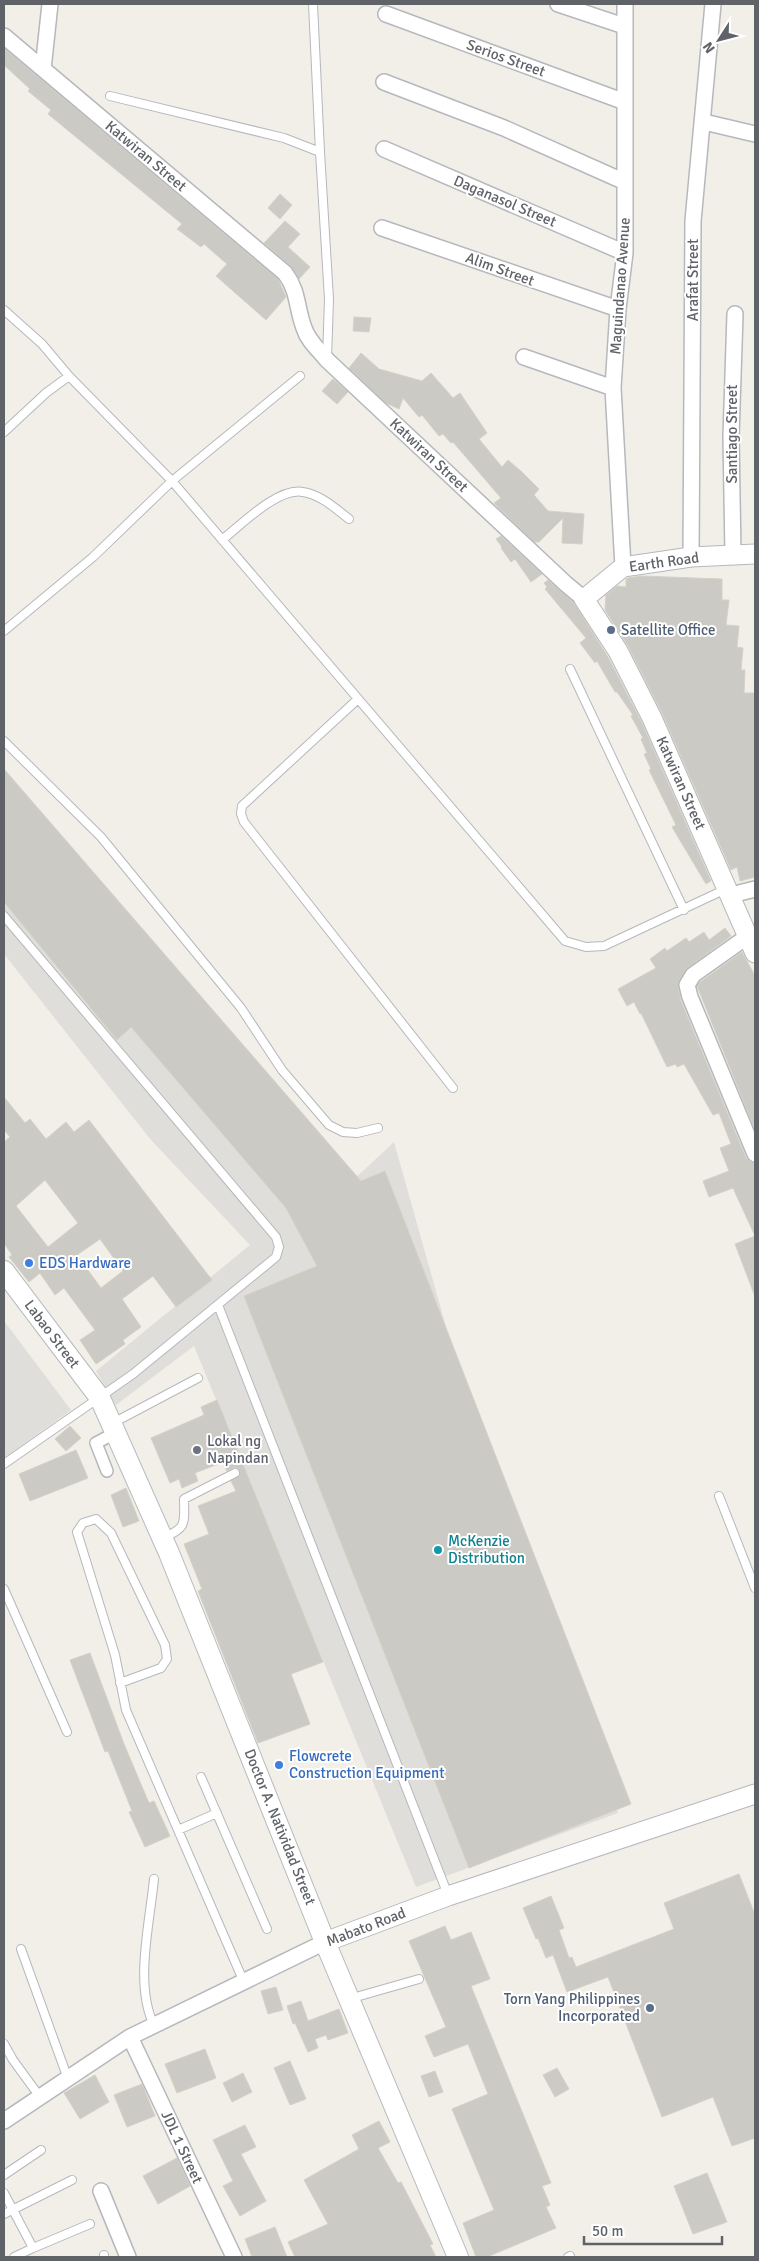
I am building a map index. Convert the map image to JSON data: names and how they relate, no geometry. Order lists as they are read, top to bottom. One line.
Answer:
{"streets":{"main road":["Labao Street","Doctor A. Natividad Street"],"street":["Serios Street","Katwiran Street","Daganasol Street","Alim Street","Arafat Street","Maguindanao Avenue","Santiago Street","Earth Road","Mabato Road","JDL 1 Street"]},"crossings":[["Serios Street","Maguindanao Avenue"],["Katwiran Street","Earth Road"],["Daganasol Street","Maguindanao Avenue"],["Alim Street","Maguindanao Avenue"],["Arafat Street","Earth Road"],["Maguindanao Avenue","Earth Road"],["Santiago Street","Earth Road"],["Labao Street","Doctor A. Natividad Street"],["Doctor A. Natividad Street","Mabato Road"],["Mabato Road","JDL 1 Street"]],"places":["Satellite Office","EDS Hardware","Lokal ng Napindan","McKenzie Distribution","Flowcrete Construction Equipment","Torn Yang Philippines Incorporated"],"scale_bar":"50 m","north":"bottom left"}
